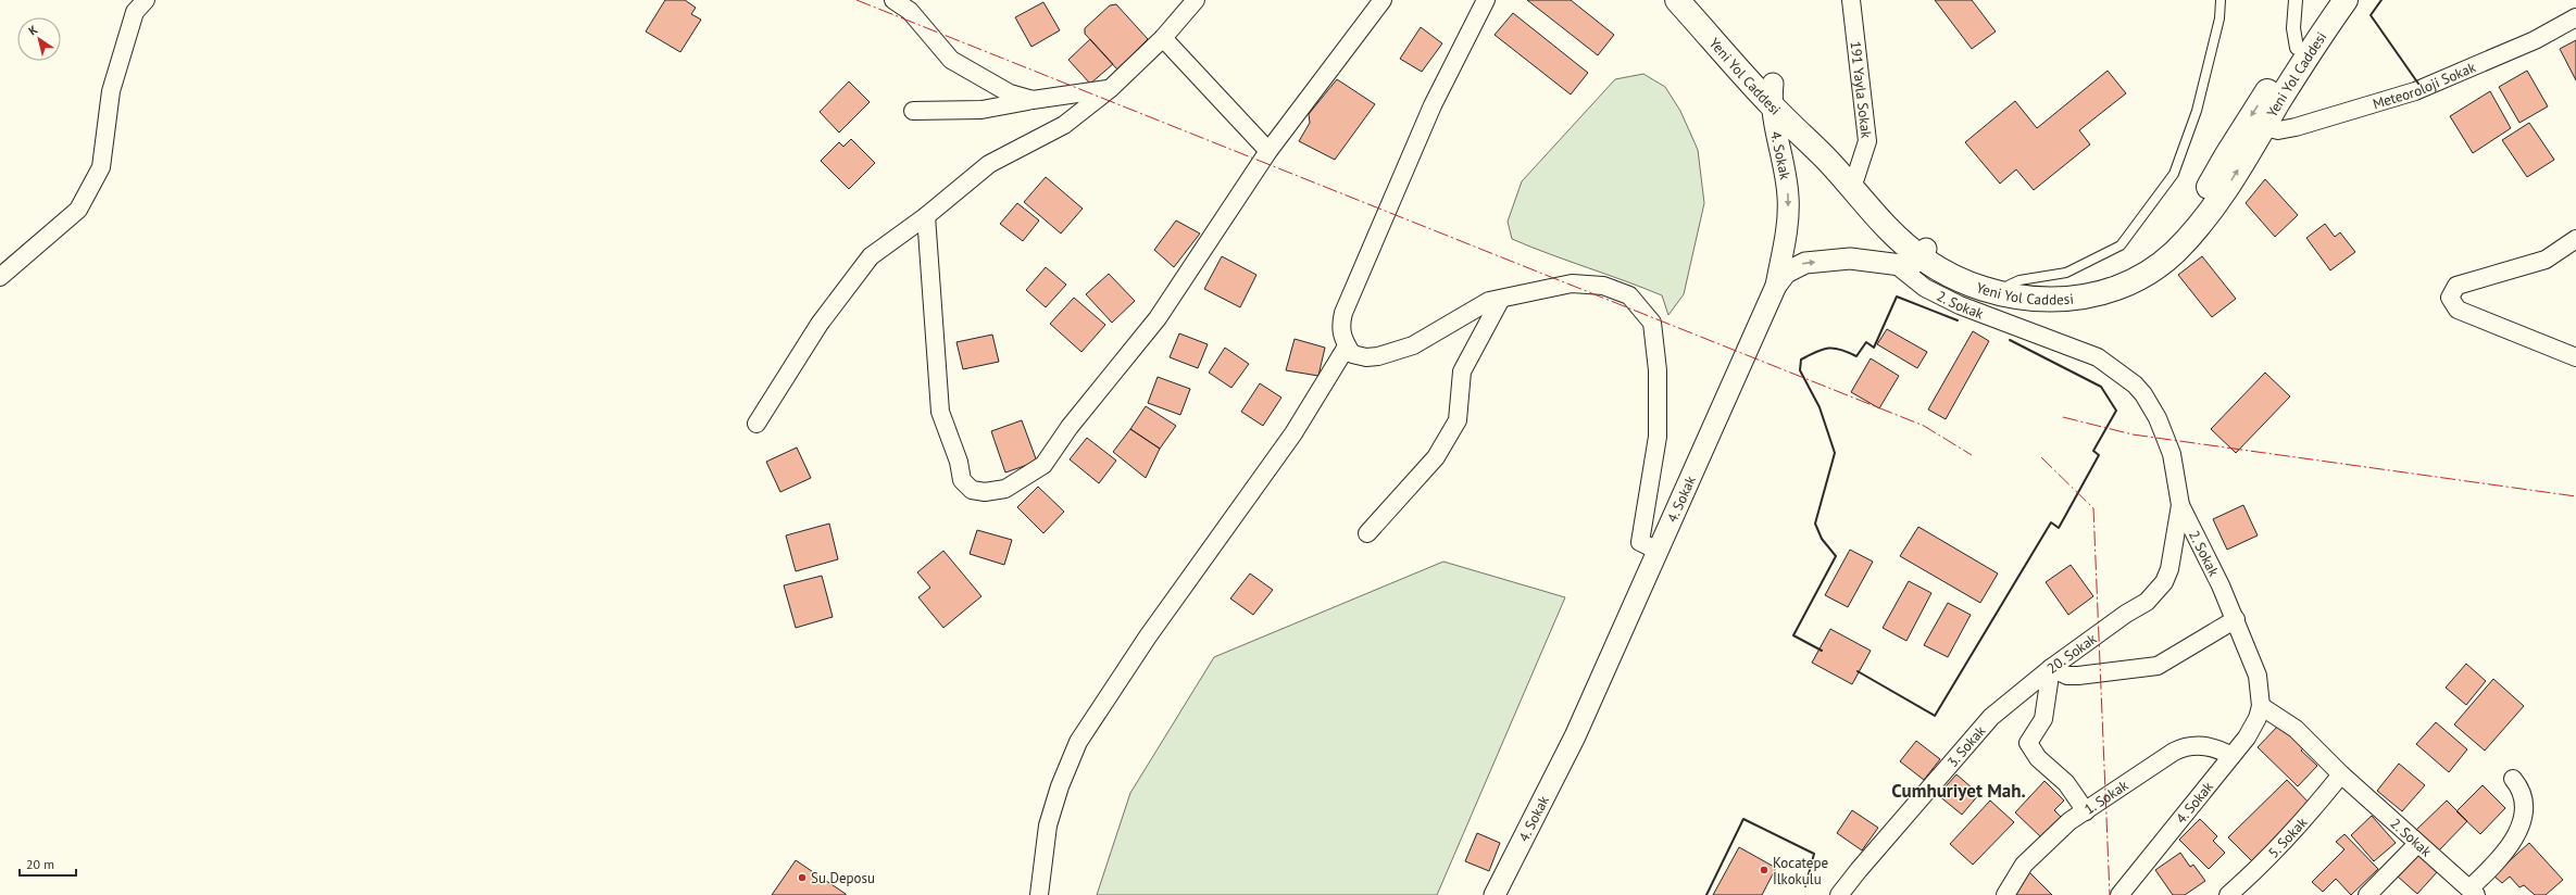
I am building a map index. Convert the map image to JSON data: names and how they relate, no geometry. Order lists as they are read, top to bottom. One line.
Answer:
{"streets":{"main road":["Yeni Yol Caddesi"],"street":["Meteoroloji Sokak","191 Yayla Sokak","4. Sokak","2. Sokak","20. Sokak","3. Sokak","1. Sokak","5. Sokak"]},"crossings":[["Yeni Yol Caddesi","Meteoroloji Sokak"],["Yeni Yol Caddesi","191 Yayla Sokak"],["Yeni Yol Caddesi","4. Sokak"],["Yeni Yol Caddesi","2. Sokak"],["4. Sokak","2. Sokak"],["4. Sokak","1. Sokak"],["2. Sokak","20. Sokak"],["2. Sokak","5. Sokak"],["20. Sokak","3. Sokak"],["20. Sokak","1. Sokak"]],"districts":["Cumhuriyet Mah."],"places":["Kocatepe İlkokulu","Su Deposu"],"scale_bar":"20 m","north":"top left"}
